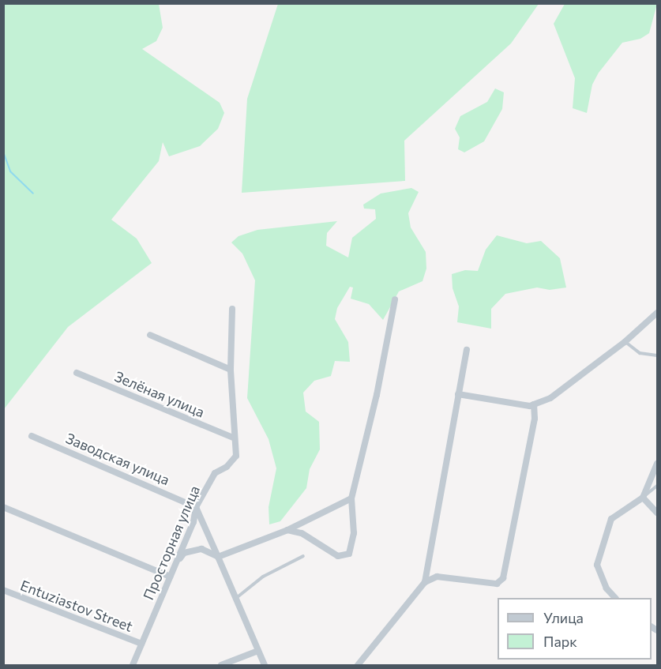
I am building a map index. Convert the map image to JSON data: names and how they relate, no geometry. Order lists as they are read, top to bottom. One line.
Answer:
{"streets":{"street":["Зелёная улица","Заводская улица","Просторная улица","Entuziastov Street"]},"crossings":[["Зелёная улица","Просторная улица"],["Заводская улица","Просторная улица"],["Просторная улица","Entuziastov Street"]],"legend":["Улица","Парк"]}
